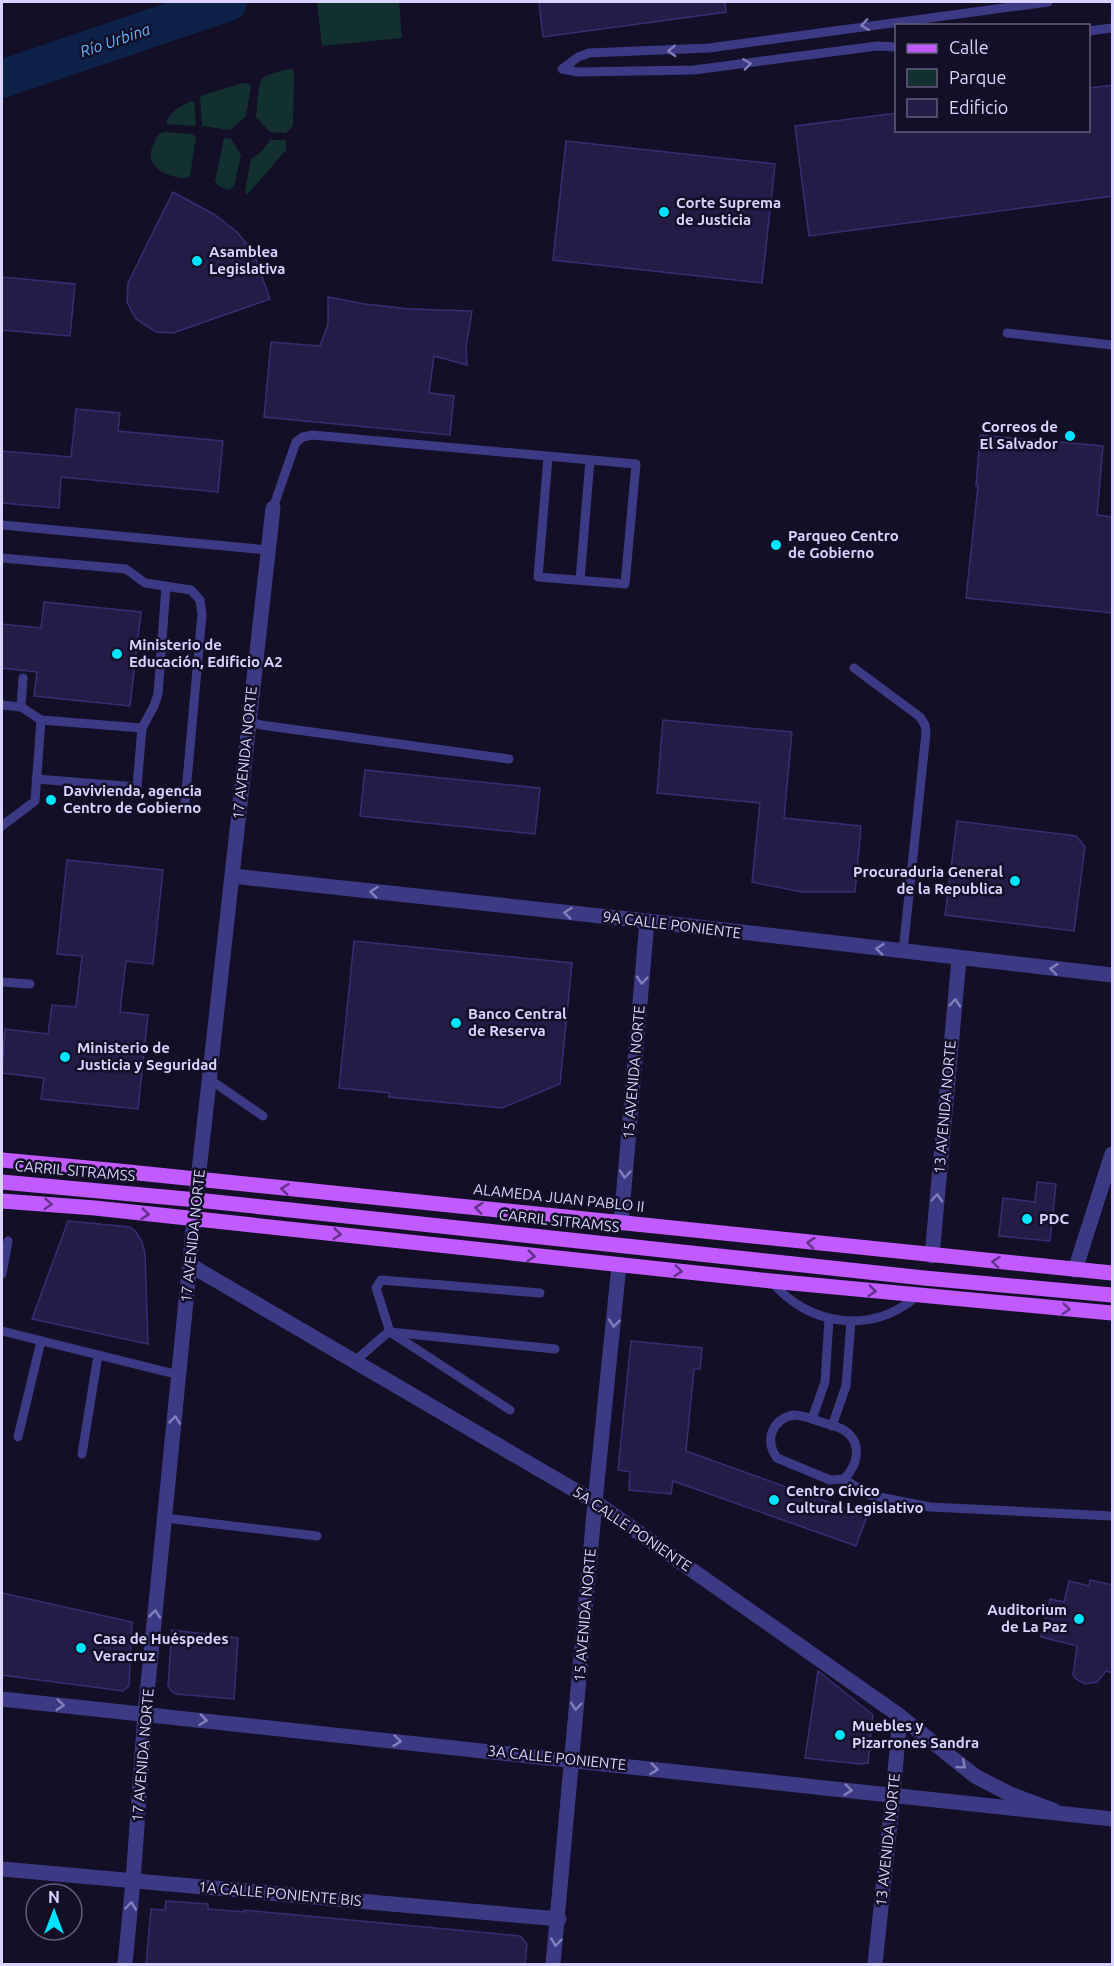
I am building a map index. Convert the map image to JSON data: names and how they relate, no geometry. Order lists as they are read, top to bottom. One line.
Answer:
{"streets":{"main road":["CARRIL SITRAMSS","ALAMEDA JUAN PABLO II"],"street":["17 AVENIDA NORTE","9A CALLE PONIENTE","15 AVENIDA NORTE","13 AVENIDA NORTE","5A CALLE PONIENTE","3A CALLE PONIENTE","1A CALLE PONIENTE BIS"]},"crossings":[["17 AVENIDA NORTE","9A CALLE PONIENTE"],["17 AVENIDA NORTE","CARRIL SITRAMSS"],["17 AVENIDA NORTE","ALAMEDA JUAN PABLO II"],["17 AVENIDA NORTE","5A CALLE PONIENTE"],["17 AVENIDA NORTE","3A CALLE PONIENTE"],["17 AVENIDA NORTE","1A CALLE PONIENTE BIS"],["9A CALLE PONIENTE","15 AVENIDA NORTE"],["9A CALLE PONIENTE","13 AVENIDA NORTE"],["15 AVENIDA NORTE","ALAMEDA JUAN PABLO II"],["15 AVENIDA NORTE","5A CALLE PONIENTE"],["15 AVENIDA NORTE","3A CALLE PONIENTE"],["15 AVENIDA NORTE","1A CALLE PONIENTE BIS"],["13 AVENIDA NORTE","ALAMEDA JUAN PABLO II"],["13 AVENIDA NORTE","5A CALLE PONIENTE"],["13 AVENIDA NORTE","3A CALLE PONIENTE"],["5A CALLE PONIENTE","3A CALLE PONIENTE"]],"one_way":["9A CALLE PONIENTE","15 AVENIDA NORTE","13 AVENIDA NORTE","3A CALLE PONIENTE"],"water":["Río Urbina"],"places":["Corte Suprema de Justicia","Asamblea Legislativa","Correos de El Salvador","Parqueo Centro de Gobierno","Ministerio de Educación, Edificio A2","Davivienda, agencia Centro de Gobierno","Procuraduria General de la Republica","Banco Central de Reserva","Ministerio de Justicia y Seguridad","PDC","Centro Cívico Cultural Legislativo","Auditorium de La Paz","Casa de Huéspedes Veracruz","Muebles y Pizarrones Sandra"],"legend":["Calle","Parque","Edificio"],"north":"top"}
